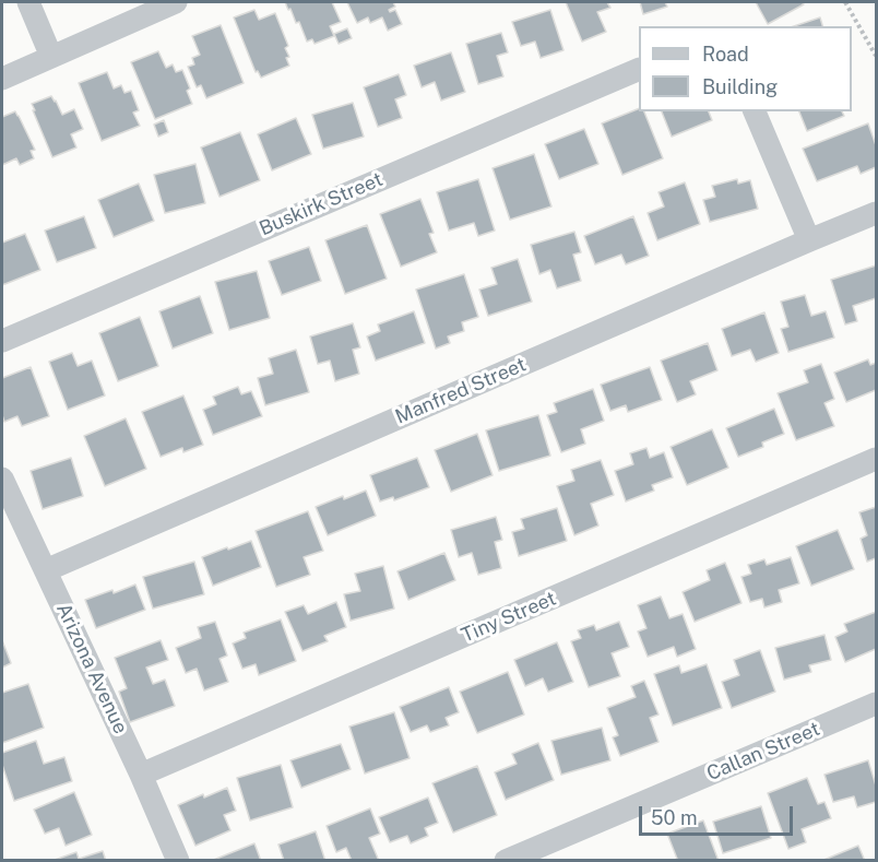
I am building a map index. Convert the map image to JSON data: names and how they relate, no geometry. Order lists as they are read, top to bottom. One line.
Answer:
{"streets":{"street":["Buskirk Street","Manfred Street","Tiny Street","Arizona Avenue","Callan Street"]},"crossings":[["Manfred Street","Arizona Avenue"],["Tiny Street","Arizona Avenue"]],"legend":["Road","Building"],"scale_bar":"50 m"}
